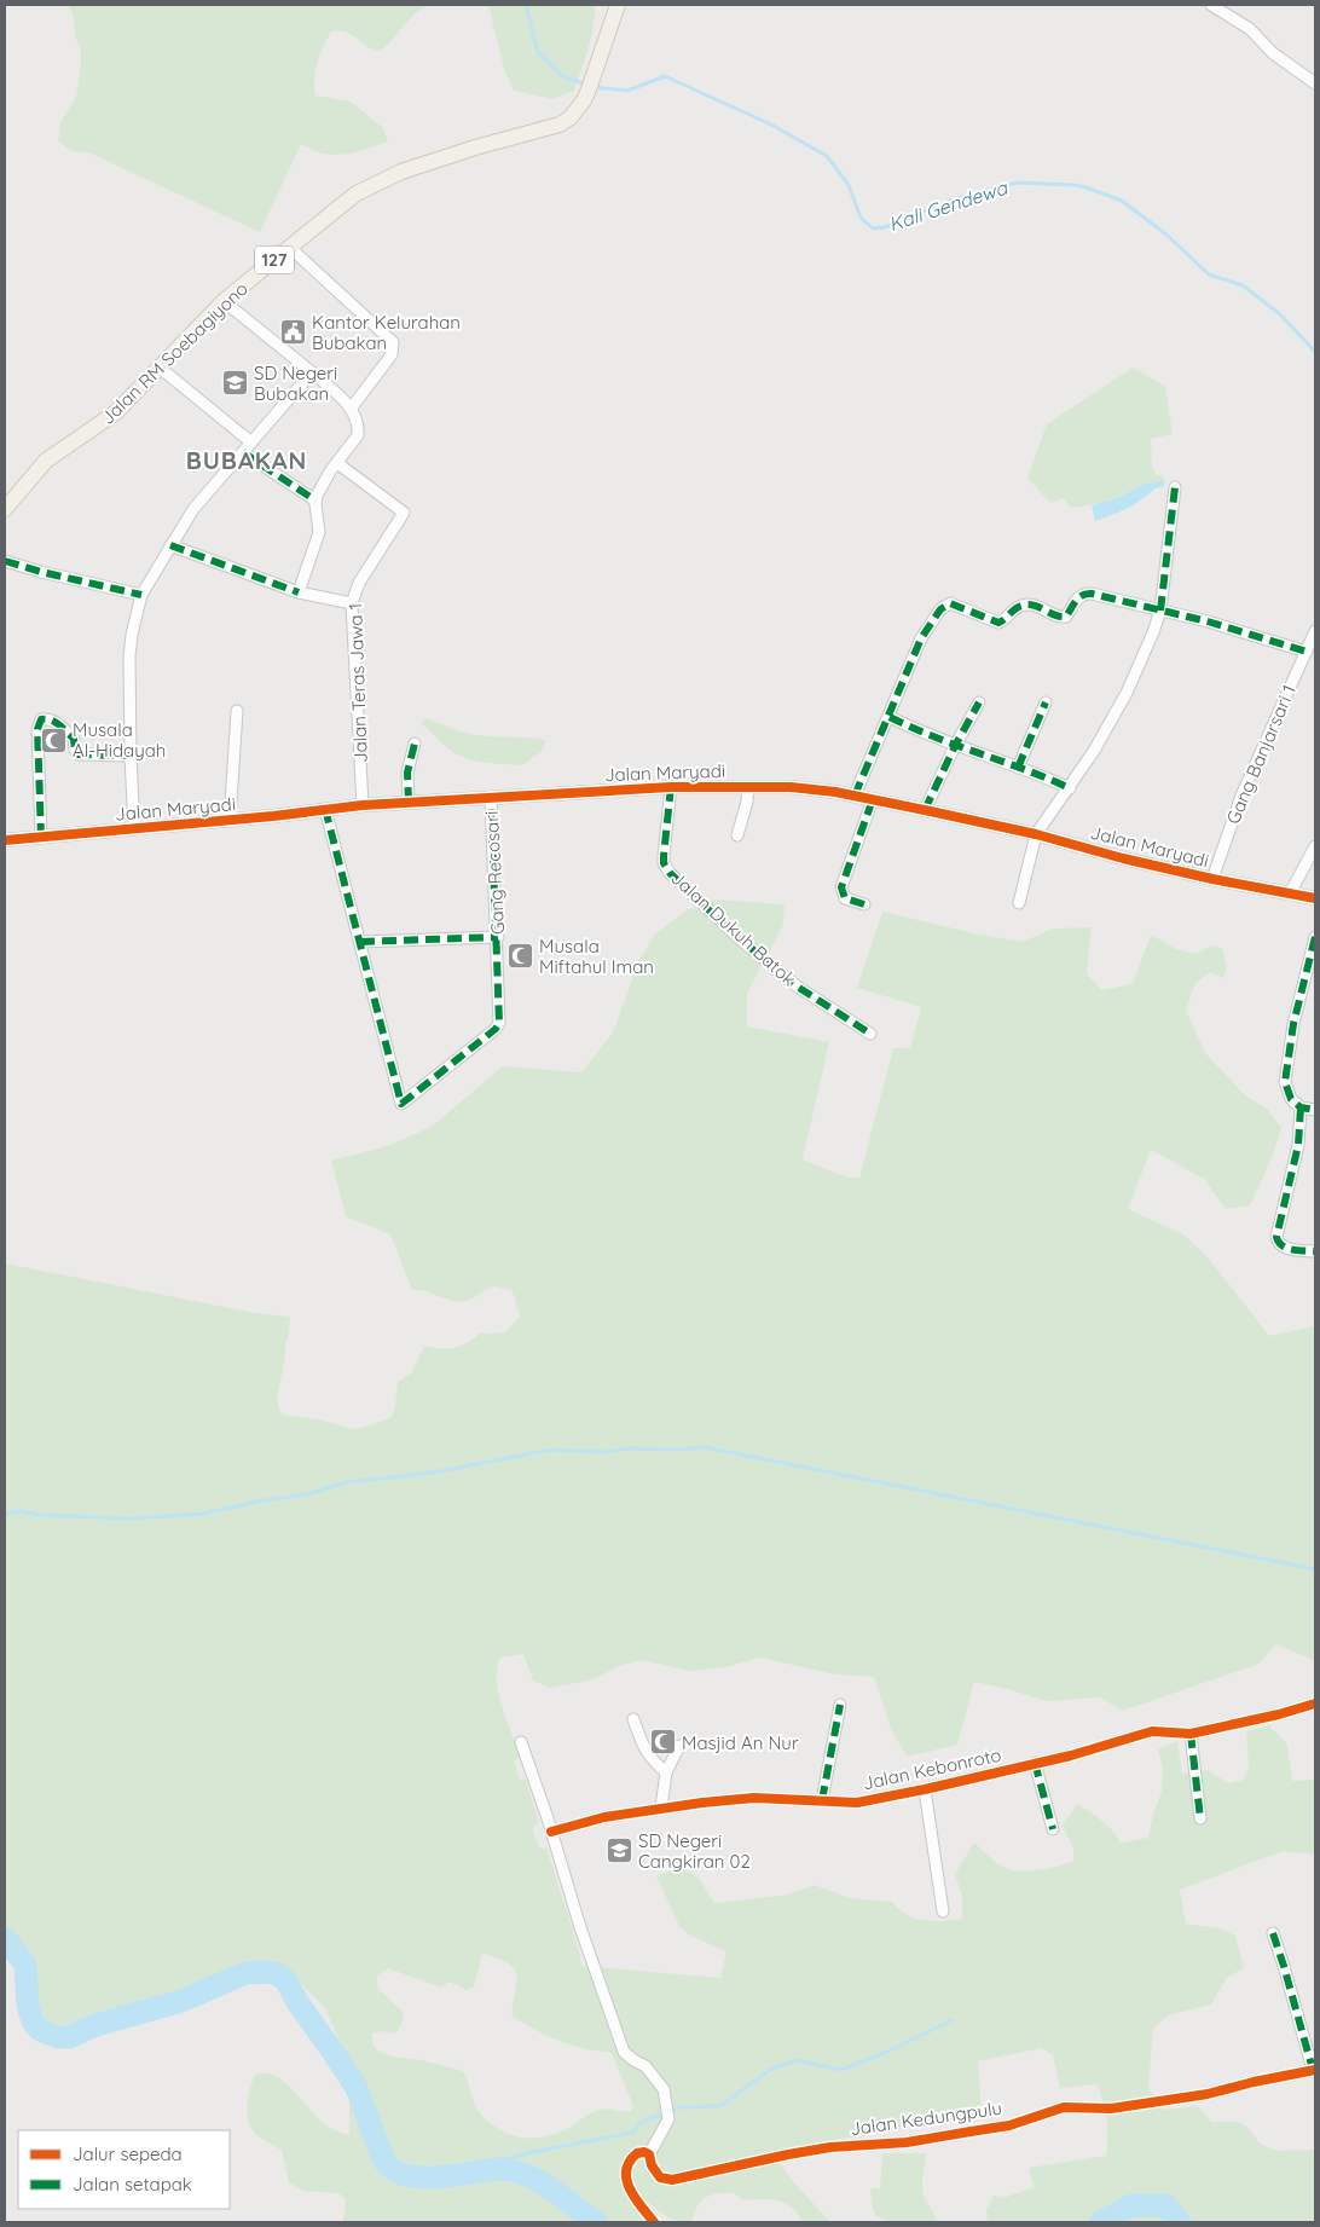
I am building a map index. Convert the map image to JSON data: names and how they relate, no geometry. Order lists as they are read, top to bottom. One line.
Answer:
{"streets":{"main road":["127","Jalan RM Soebagiyono"],"street":["Jalan Teras Jawa 1","Gang Banjarsari 1","Jalan Maryadi","Gang Recosari","Jalan Dukuh Batok","Jalan Kebonroto","Jalan Kedungpulu"]},"crossings":[["Jalan Teras Jawa 1","Jalan Maryadi"],["Gang Banjarsari 1","Jalan Maryadi"],["Jalan Maryadi","Gang Recosari"],["Jalan Maryadi","Jalan Dukuh Batok"]],"districts":["BUBAKAN"],"water":["Kali Gendewa"],"places":{"public building":["Kantor Kelurahan Bubakan"],"school or university":["SD Negeri Bubakan","SD Negeri Cangkiran 02"],"mosque":["Musala Al-Hidayah","Musala Miftahul Iman","Masjid An Nur"]},"legend":["Jalur sepeda","Jalan setapak"]}
